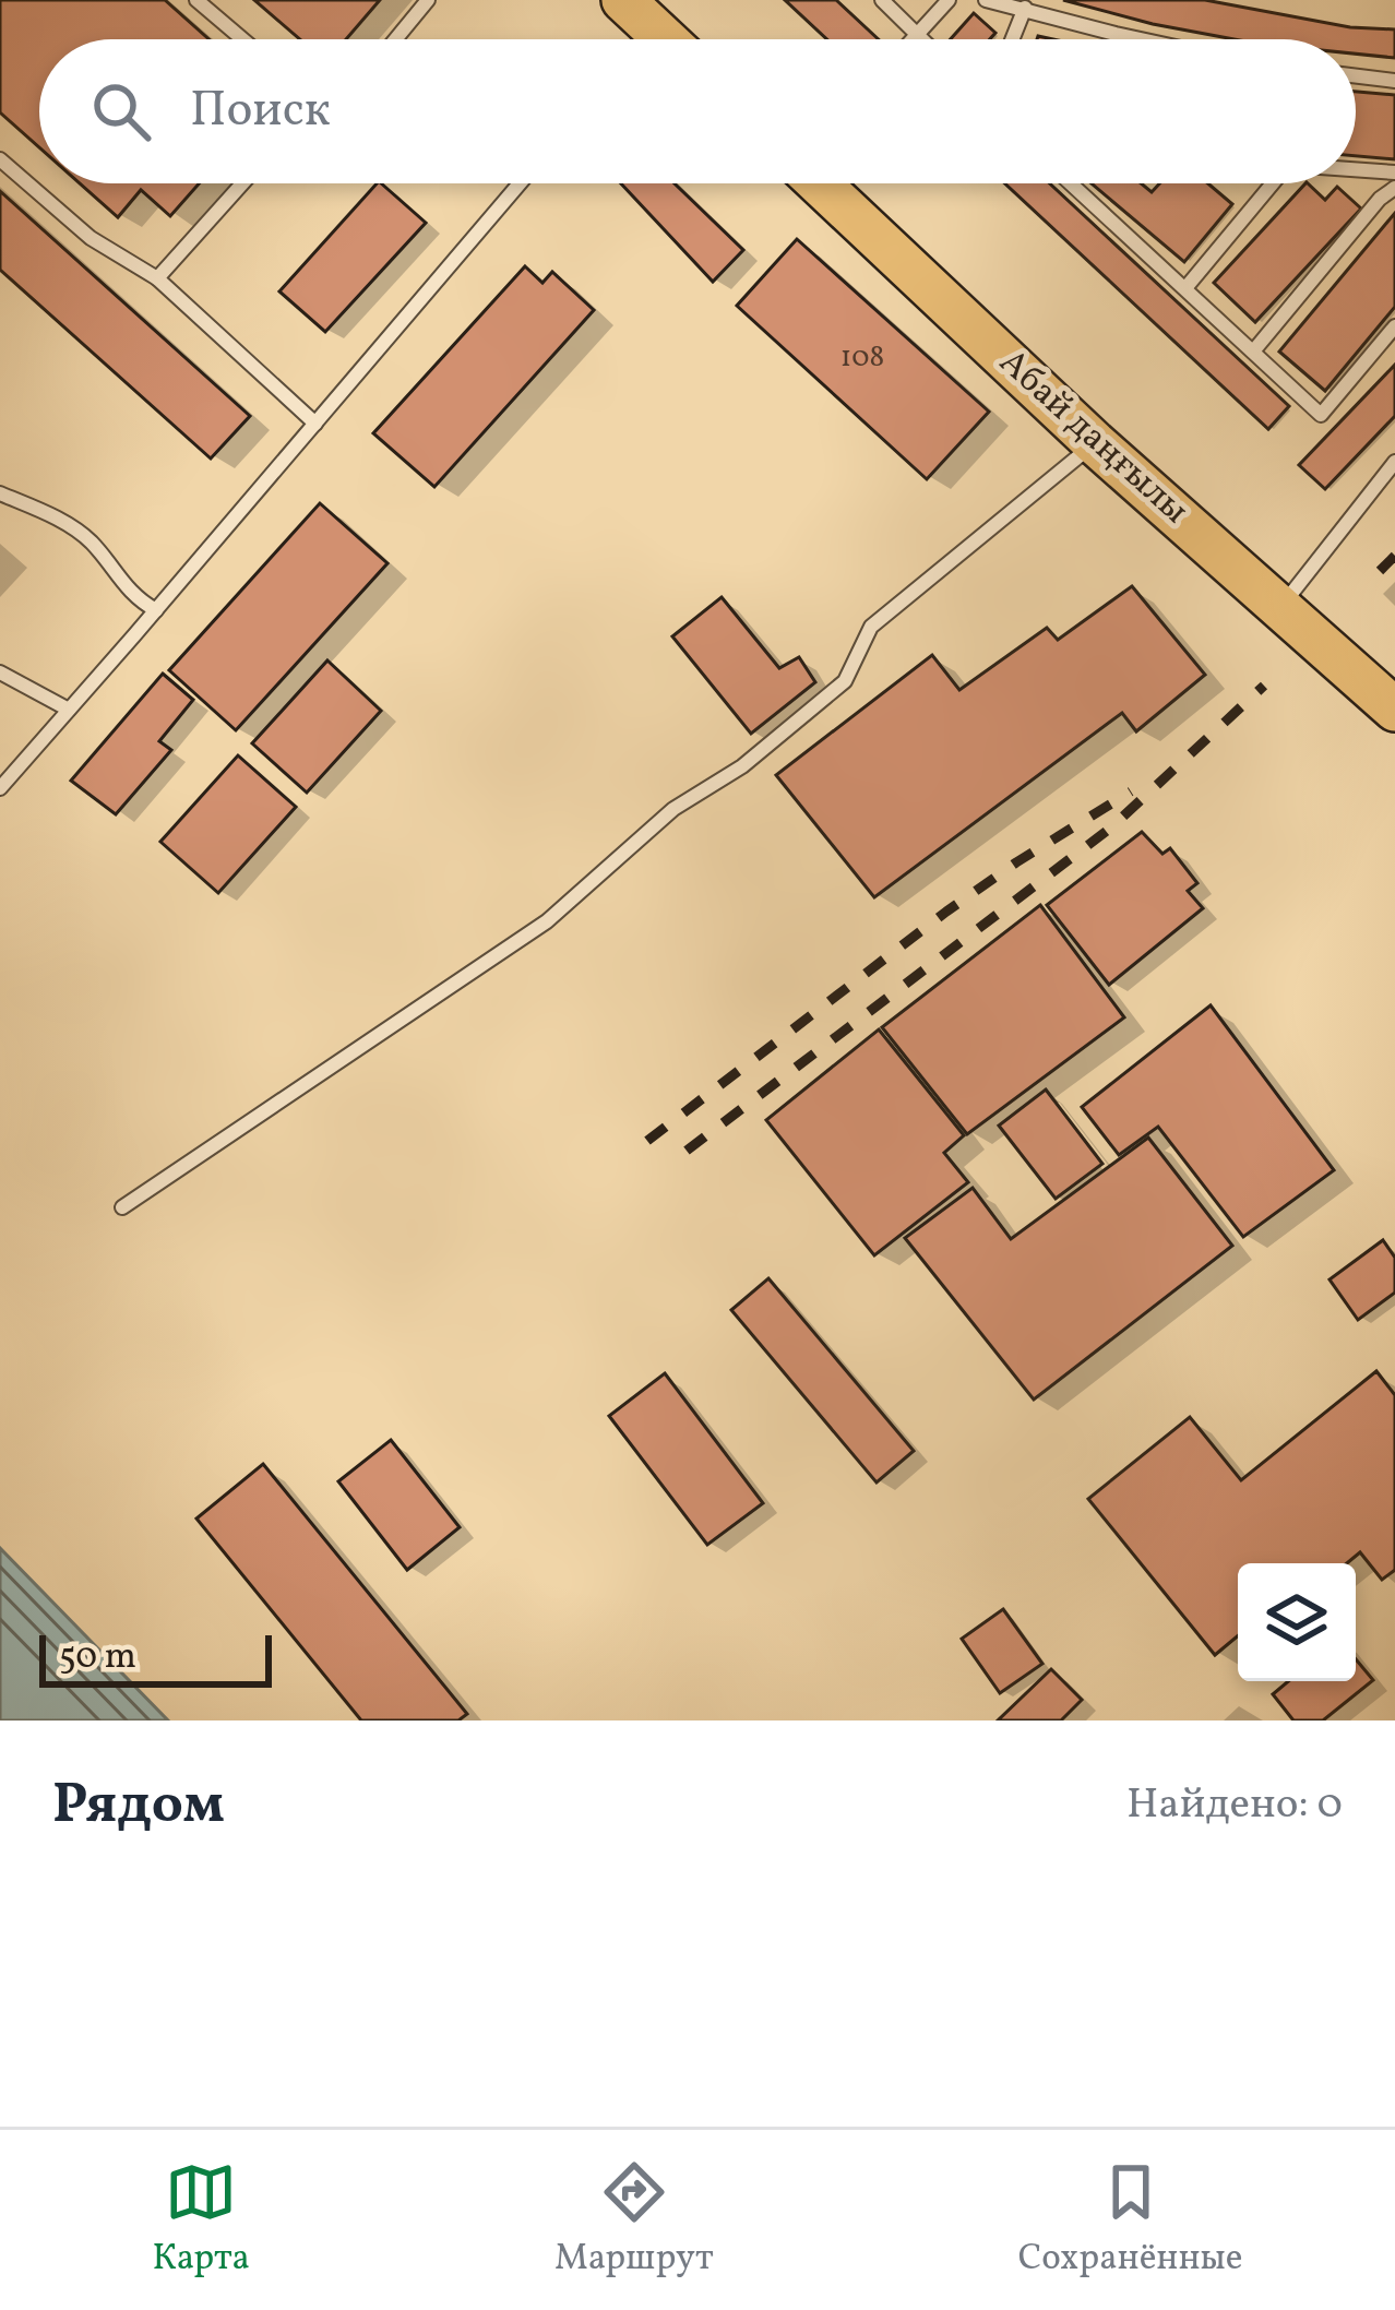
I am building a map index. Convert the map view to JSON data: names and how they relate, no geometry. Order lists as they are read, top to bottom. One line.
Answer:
{"streets":{"main road":["Абай даңғылы"]},"house_numbers":["108"],"scale_bar":"50 m","page":{"search":"Поиск","scale":"50 m","heading":["Рядом","Найдено: 0"],"nav":["Карта","Маршрут","Сохранённые"]}}
